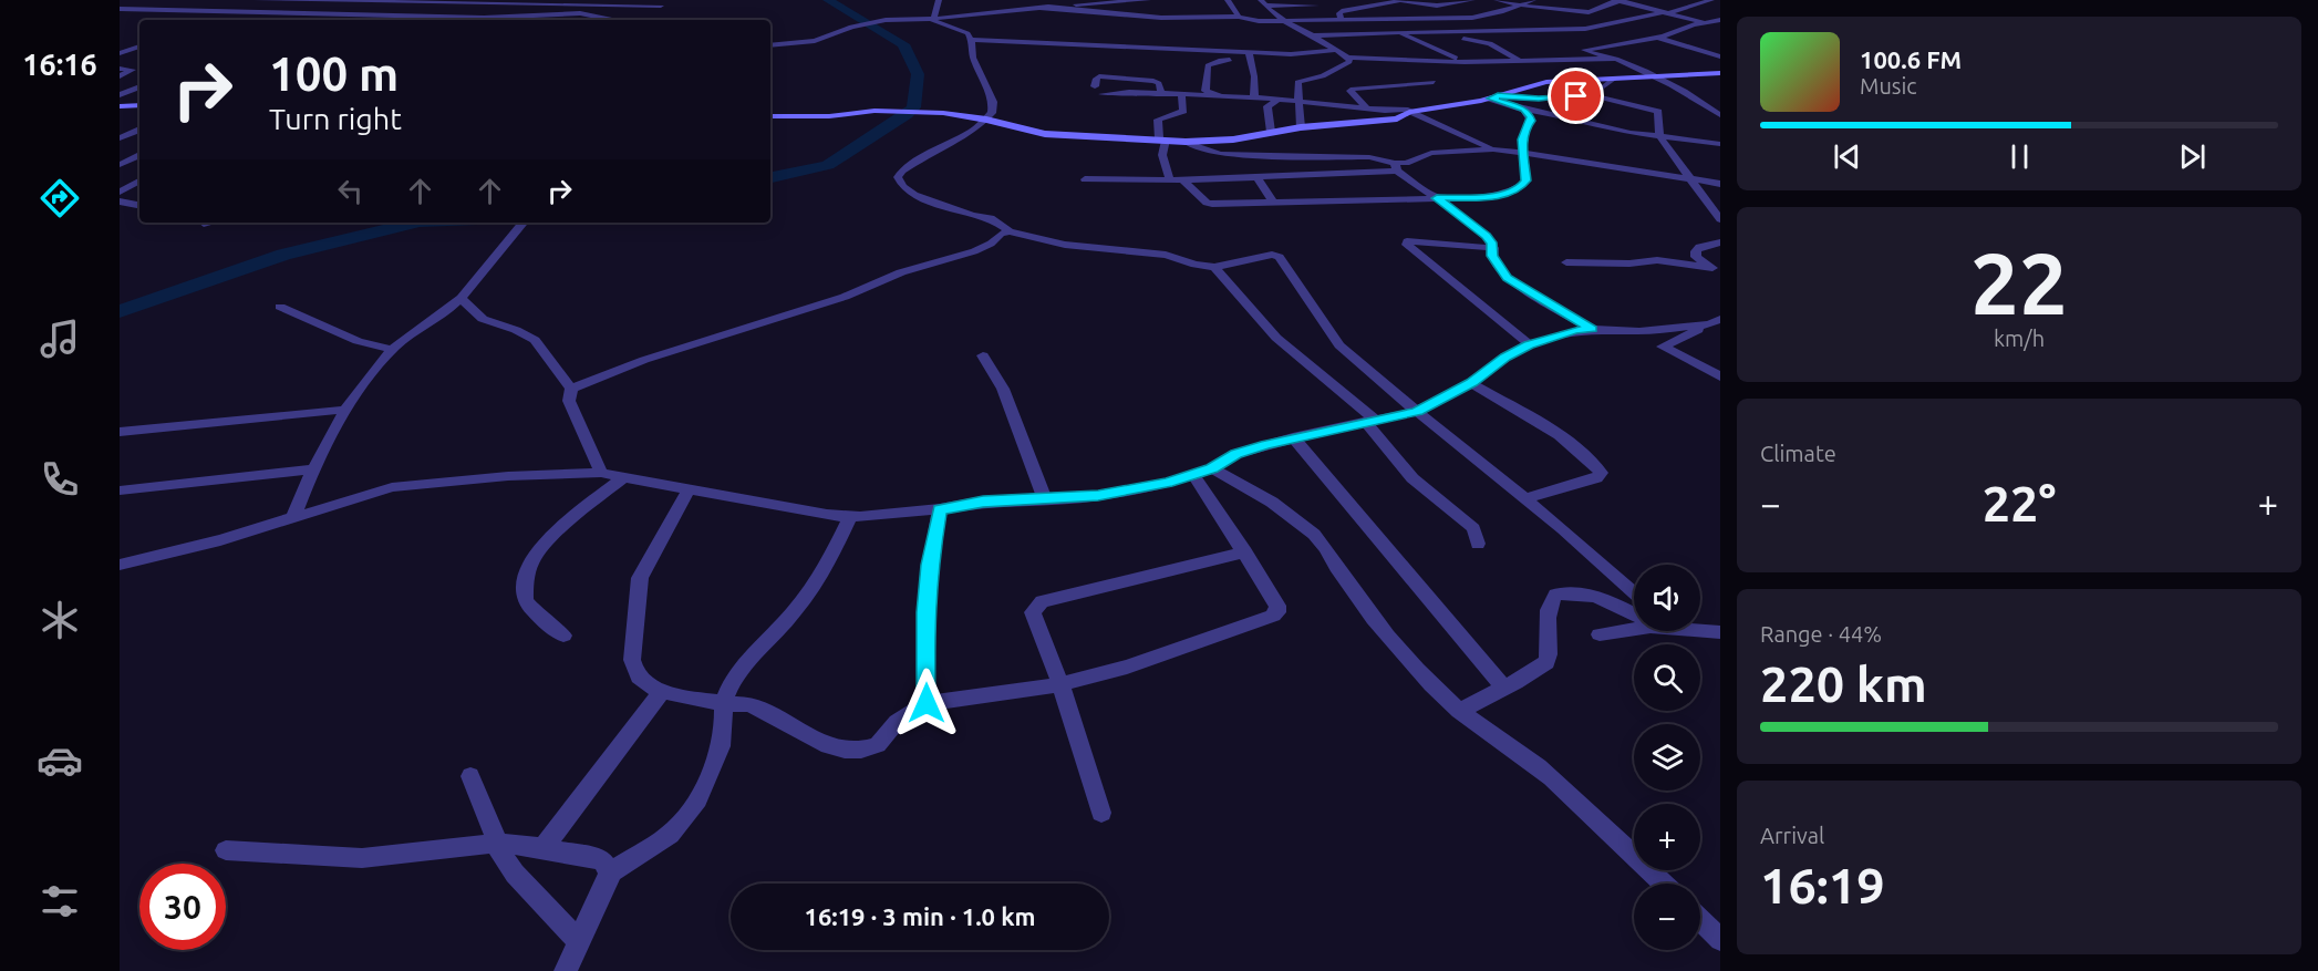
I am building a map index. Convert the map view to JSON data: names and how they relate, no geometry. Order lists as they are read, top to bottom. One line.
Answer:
{"page":{"tabs":"16:16","turn":["100 m","Turn right"],"song":["100.6 FM","Music"],"tile":[["22","km/h"],"Climate",["Range · 44%","220 km"],["Arrival","16:19"]],"heat":["−","22°","+"],"map_buttons":["+","−"],"limit":"30","trip":"16:19 · 3 min · 1.0 km"}}
